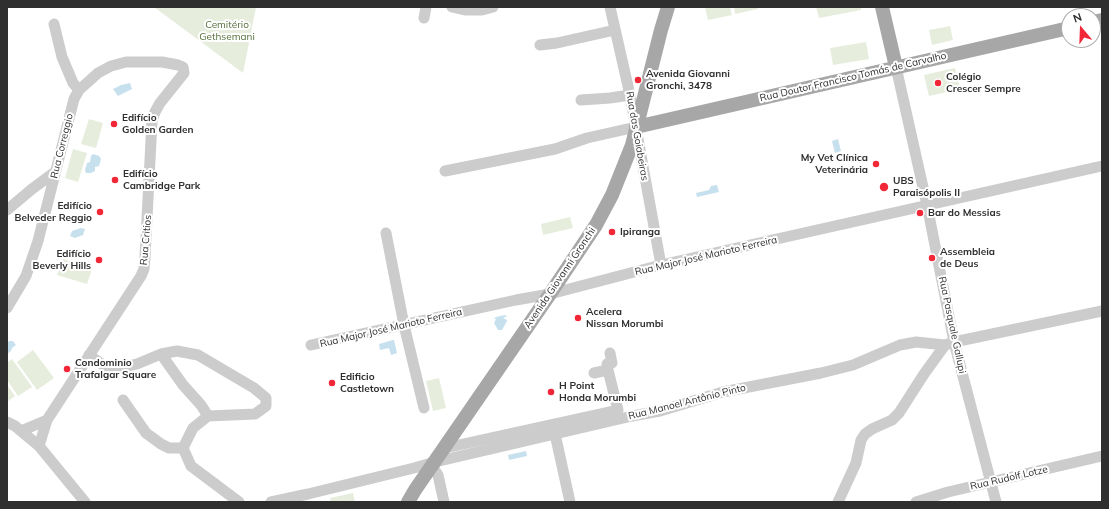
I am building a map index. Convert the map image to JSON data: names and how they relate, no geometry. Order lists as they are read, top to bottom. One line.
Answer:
{"streets":{"main road":["Rua Doutor Francisco Tomás de Carvalho","Avenida Giovanni Gronchi","Rua Pasquale Gallupi"],"street":["Rua das Goiabeiras","Rua Correggio","Rua Critios","Rua Major José Marioto Ferreira","Rua Manoel Antônio Pinto","Rua Rudolf Lotze"]},"crossings":[["Rua Doutor Francisco Tomás de Carvalho","Rua das Goiabeiras"],["Rua Doutor Francisco Tomás de Carvalho","Avenida Giovanni Gronchi"],["Rua Doutor Francisco Tomás de Carvalho","Rua Pasquale Gallupi"],["Rua das Goiabeiras","Rua Major José Marioto Ferreira"],["Rua das Goiabeiras","Avenida Giovanni Gronchi"],["Rua Correggio","Rua Critios"],["Rua Major José Marioto Ferreira","Avenida Giovanni Gronchi"],["Rua Major José Marioto Ferreira","Rua Pasquale Gallupi"],["Avenida Giovanni Gronchi","Rua Manoel Antônio Pinto"],["Rua Pasquale Gallupi","Rua Manoel Antônio Pinto"],["Rua Pasquale Gallupi","Rua Rudolf Lotze"]],"parks":["Cemitério Gethsemani"],"places":["Avenida Giovanni Gronchi, 3478","Colégio Crescer Sempre","Edifício Golden Garden","My Vet Clínica Veterinária","Edifício Cambridge Park","UBS Paraisópolis II","Edifício Belveder Reggio","Bar do Messias","Ipiranga","Assembleia de Deus","Edifício Beverly Hills","Acelera Nissan Morumbi","Condominio Trafalgar Square","Edificio Castletown","H Point Honda Morumbi"],"north":"top"}
